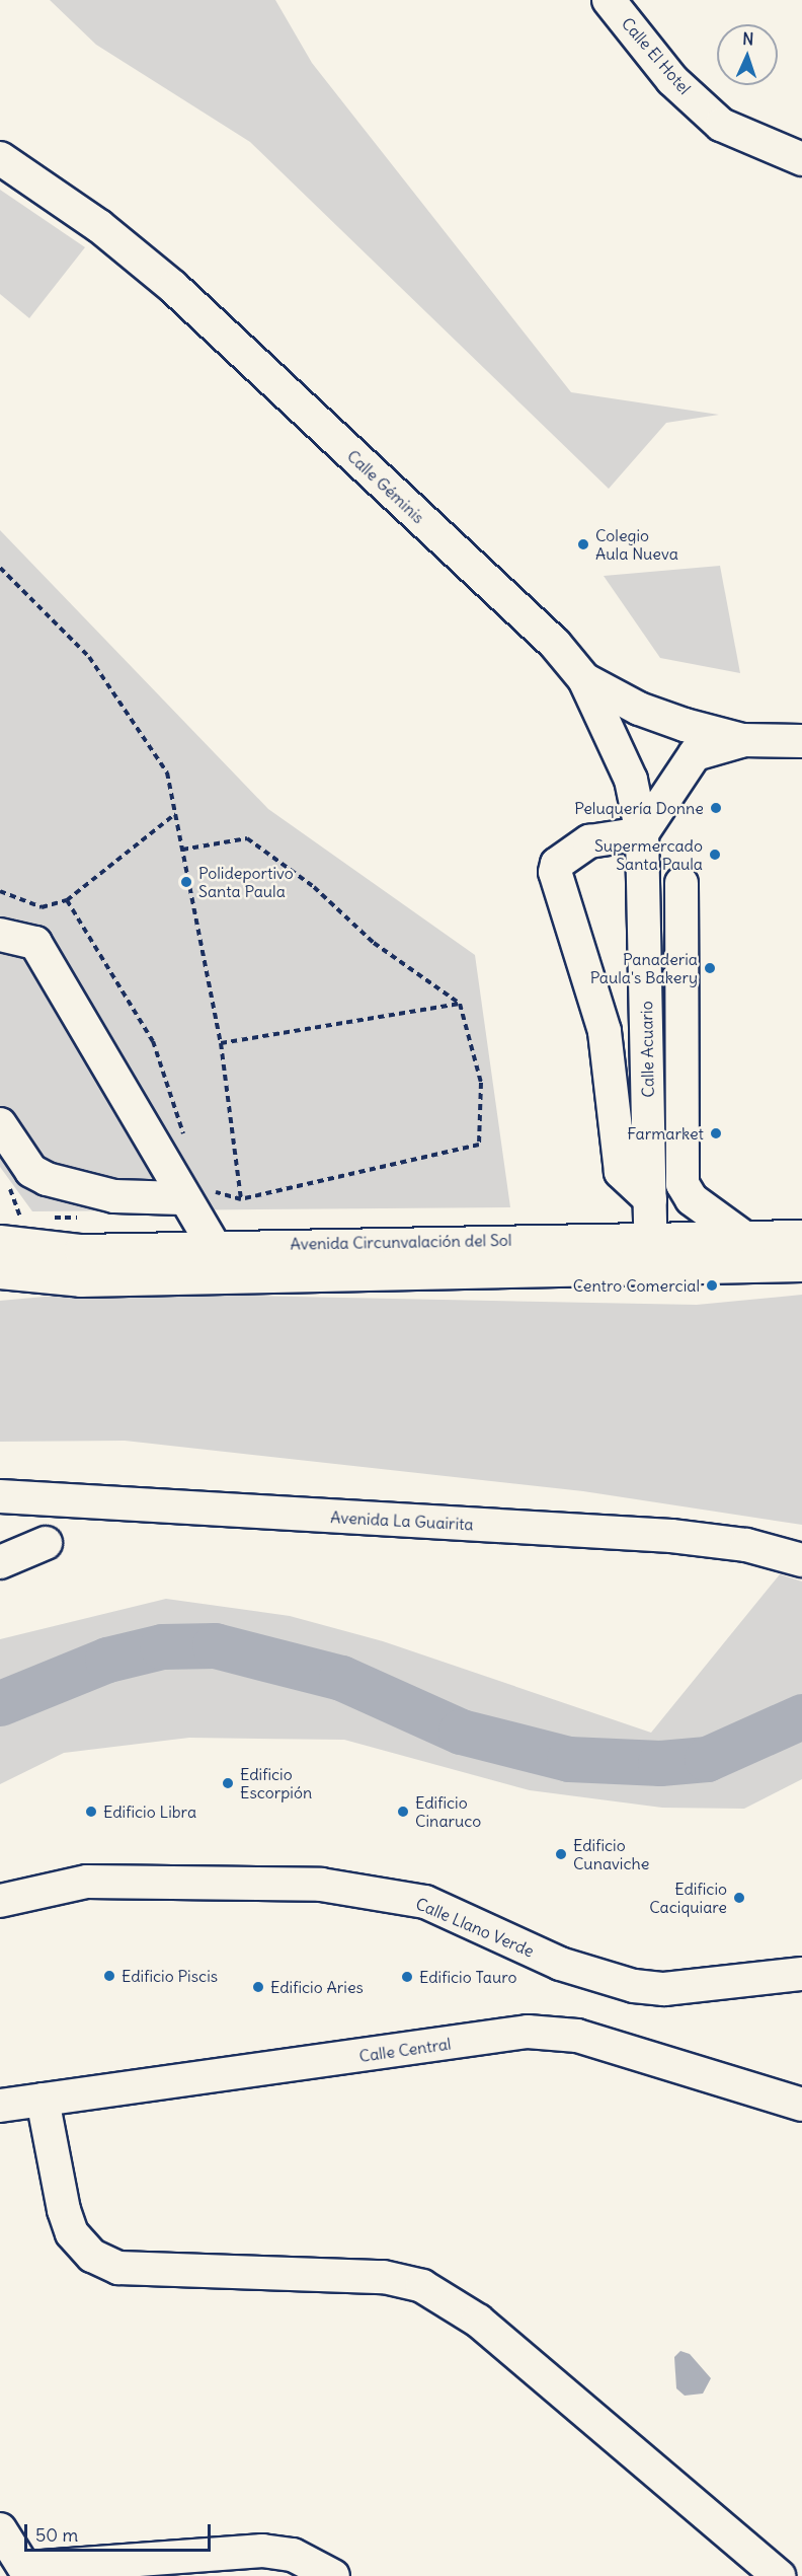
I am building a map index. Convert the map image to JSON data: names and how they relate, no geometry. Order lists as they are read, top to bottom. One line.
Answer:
{"streets":{"street":["Calle El Hotel","Calle Géminis","Calle Acuario","Avenida Circunvalación del Sol","Avenida La Guairita","Calle Llano Verde","Calle Central"]},"crossings":[["Calle Géminis","Calle Acuario"],["Calle Acuario","Avenida Circunvalación del Sol"]],"places":["Colegio Aula Nueva","Peluquería Donne","Supermercado Santa Paula","Polideportivo Santa Paula","Panaderia Paula's Bakery","Farmarket","Centro Comercial","Edificio Escorpión","Edificio Libra","Edificio Cinaruco","Edificio Cunaviche","Edificio Caciquiare","Edificio Piscis","Edificio Tauro","Edificio Aries"],"scale_bar":"50 m","north":"top"}
